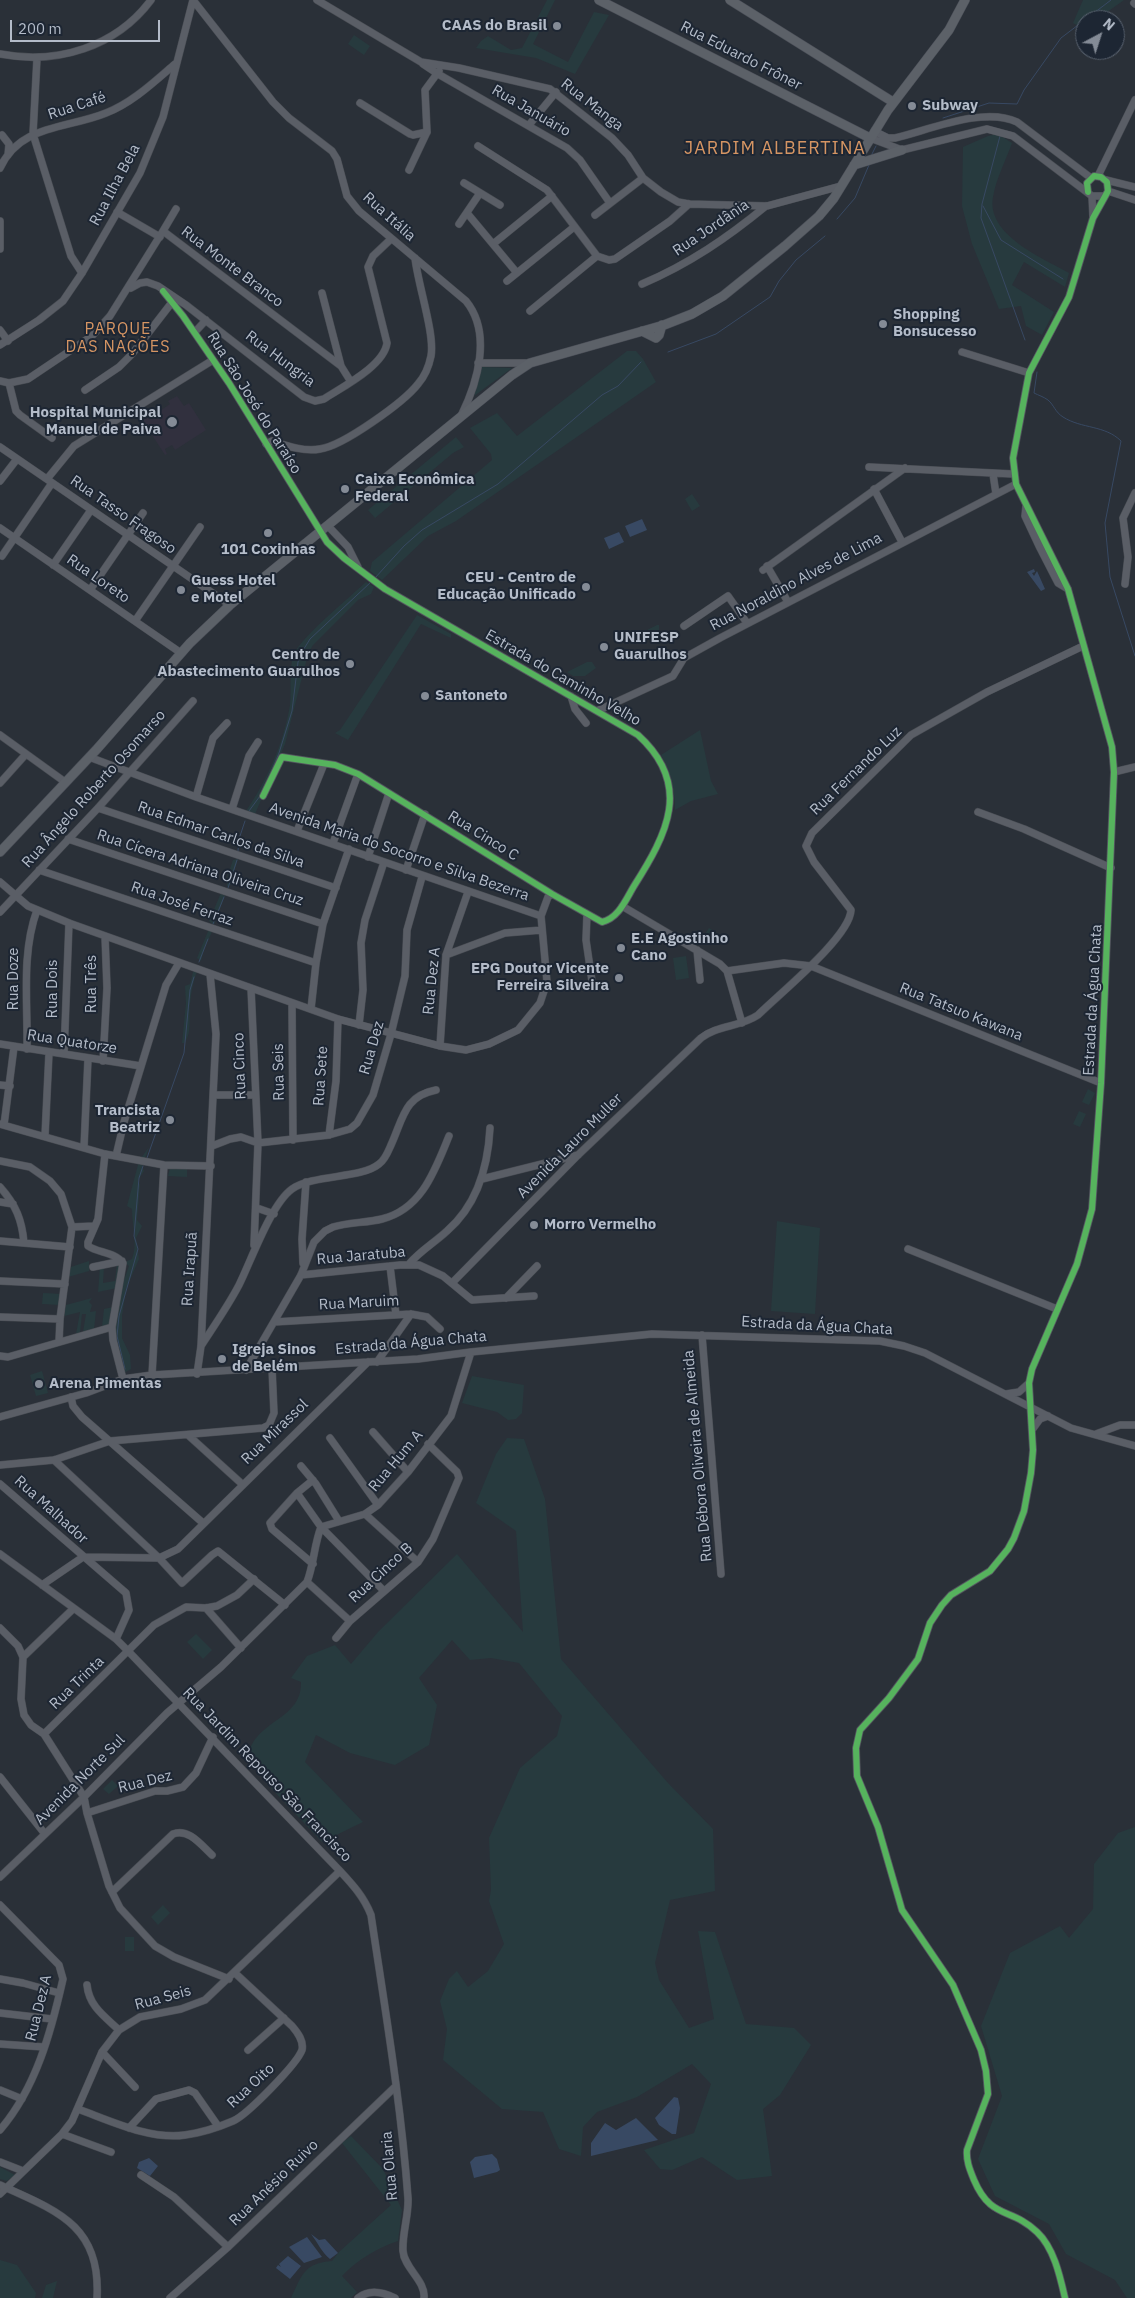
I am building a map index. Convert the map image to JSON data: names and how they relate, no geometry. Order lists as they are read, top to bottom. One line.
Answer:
{"streets":{"main road":["Rua Eduardo Frôner"],"street":["Rua Manga","Rua Café","Rua Januário","Rua Ilha Bela","Rua Itália","Rua Jordânia","Rua Monte Branco","Rua Hungria","Rua São José do Paraíso","Rua Tasso Fragoso","Rua Loreto","Rua Noraldino Alves de Lima","Estrada do Caminho Velho","Rua Fernando Luz","Rua Ângelo Roberto Osomarso","Rua Edmar Carlos da Silva","Rua Cinco C","Avenida Maria do Socorro e Silva Bezerra","Rua Cícera Adriana Oliveira Cruz","Rua José Ferraz","Rua Doze","Rua Dez A","Rua Três","Rua Dois","Estrada da Água Chata","Rua Tatsuo Kawana","Rua Quatorze","Rua Dez","Rua Cinco","Rua Seis","Rua Sete","Avenida Lauro Muller","Rua Jaratuba","Rua Irapuã","Rua Maruim","Rua Mirassol","Rua Débora Oliveira de Almeida","Rua Hum A","Rua Malhador","Rua Cinco B","Rua Trinta","Rua Jardim Repouso São Francisco","Avenida Norte Sul","Rua Oito","Rua Olaria","Rua Anésio Ruivo"]},"crossings":[["Rua Manga","Rua Januário"],["Rua Manga","Rua Jordânia"],["Rua Café","Rua Ilha Bela"],["Rua Ilha Bela","Rua Itália"],["Rua Itália","Rua Hungria"],["Rua Monte Branco","Rua Hungria"],["Rua Hungria","Rua São José do Paraíso"],["Rua São José do Paraíso","Estrada do Caminho Velho"],["Rua Noraldino Alves de Lima","Estrada do Caminho Velho"],["Rua Noraldino Alves de Lima","Estrada da Água Chata"],["Estrada do Caminho Velho","Rua Cinco C"],["Rua Fernando Luz","Estrada da Água Chata"],["Rua Fernando Luz","Rua Tatsuo Kawana"],["Rua Ângelo Roberto Osomarso","Rua Edmar Carlos da Silva"],["Rua Ângelo Roberto Osomarso","Avenida Maria do Socorro e Silva Bezerra"],["Rua Ângelo Roberto Osomarso","Rua Cícera Adriana Oliveira Cruz"],["Rua Ângelo Roberto Osomarso","Rua José Ferraz"],["Avenida Maria do Socorro e Silva Bezerra","Rua Doze"],["Avenida Maria do Socorro e Silva Bezerra","Rua Dez A"],["Avenida Maria do Socorro e Silva Bezerra","Rua Três"],["Avenida Maria do Socorro e Silva Bezerra","Rua Dois"],["Avenida Maria do Socorro e Silva Bezerra","Rua Dez"],["Avenida Maria do Socorro e Silva Bezerra","Rua Cinco"],["Avenida Maria do Socorro e Silva Bezerra","Rua Seis"],["Avenida Maria do Socorro e Silva Bezerra","Rua Sete"],["Avenida Maria do Socorro e Silva Bezerra","Rua Irapuã"],["Rua Doze","Rua Quatorze"],["Rua Três","Rua Quatorze"],["Rua Dois","Rua Quatorze"],["Estrada da Água Chata","Rua Tatsuo Kawana"],["Estrada da Água Chata","Rua Irapuã"],["Estrada da Água Chata","Rua Mirassol"],["Estrada da Água Chata","Rua Débora Oliveira de Almeida"],["Estrada da Água Chata","Rua Hum A"],["Rua Dez","Rua Cinco"],["Rua Dez","Rua Seis"],["Rua Dez","Rua Sete"],["Rua Dez","Rua Irapuã"],["Rua Dez","Rua Jardim Repouso São Francisco"],["Rua Seis","Rua Jardim Repouso São Francisco"],["Rua Seis","Rua Oito"],["Avenida Lauro Muller","Rua Jaratuba"],["Rua Hum A","Rua Cinco B"],["Rua Malhador","Rua Jardim Repouso São Francisco"],["Rua Trinta","Rua Jardim Repouso São Francisco"],["Rua Jardim Repouso São Francisco","Avenida Norte Sul"],["Rua Jardim Repouso São Francisco","Rua Olaria"],["Rua Jardim Repouso São Francisco","Rua Anésio Ruivo"],["Rua Olaria","Rua Anésio Ruivo"]],"districts":["JARDIM ALBERTINA","PARQUE DAS NAÇÕES"],"places":["CAAS do Brasil","Subway","Shopping Bonsucesso","Hospital Municipal Manuel de Paiva","Caixa Econômica Federal","101 Coxinhas","CEU - Centro de Educação Unificado","Guess Hotel e Motel","UNIFESP Guarulhos","Centro de Abastecimento Guarulhos","Santoneto","E.E Agostinho Cano","EPG Doutor Vicente Ferreira Silveira","Trancista Beatriz","Morro Vermelho","Igreja Sinos de Belém","Arena Pimentas"],"scale_bar":"200 m","north":"top right"}
